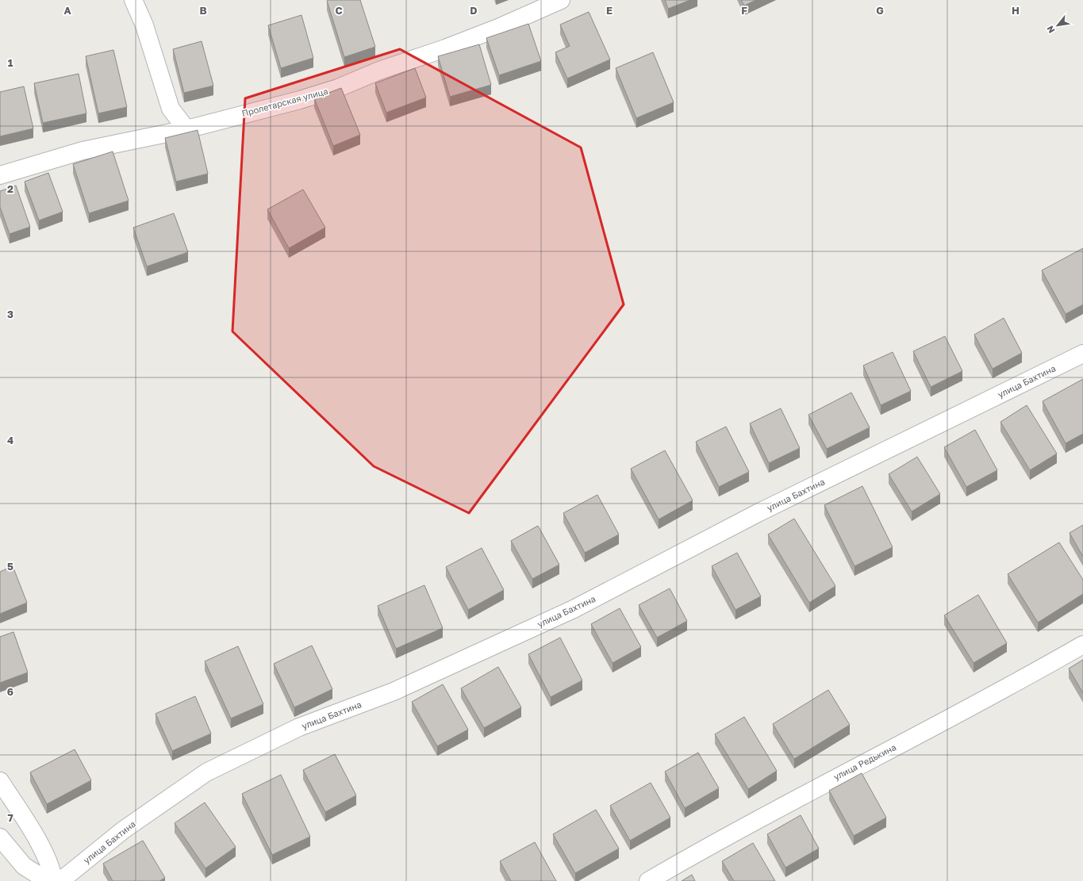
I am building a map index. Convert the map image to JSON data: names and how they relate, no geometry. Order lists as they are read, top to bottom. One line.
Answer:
{"streets":{"street":["Пролетарская улица","улица Бахтина","улица Редькина"]},"north":"bottom left","grid":{"columns":["A","B","C","D","E","F","G","H"],"rows":["1","2","3","4","5","6","7"]}}
